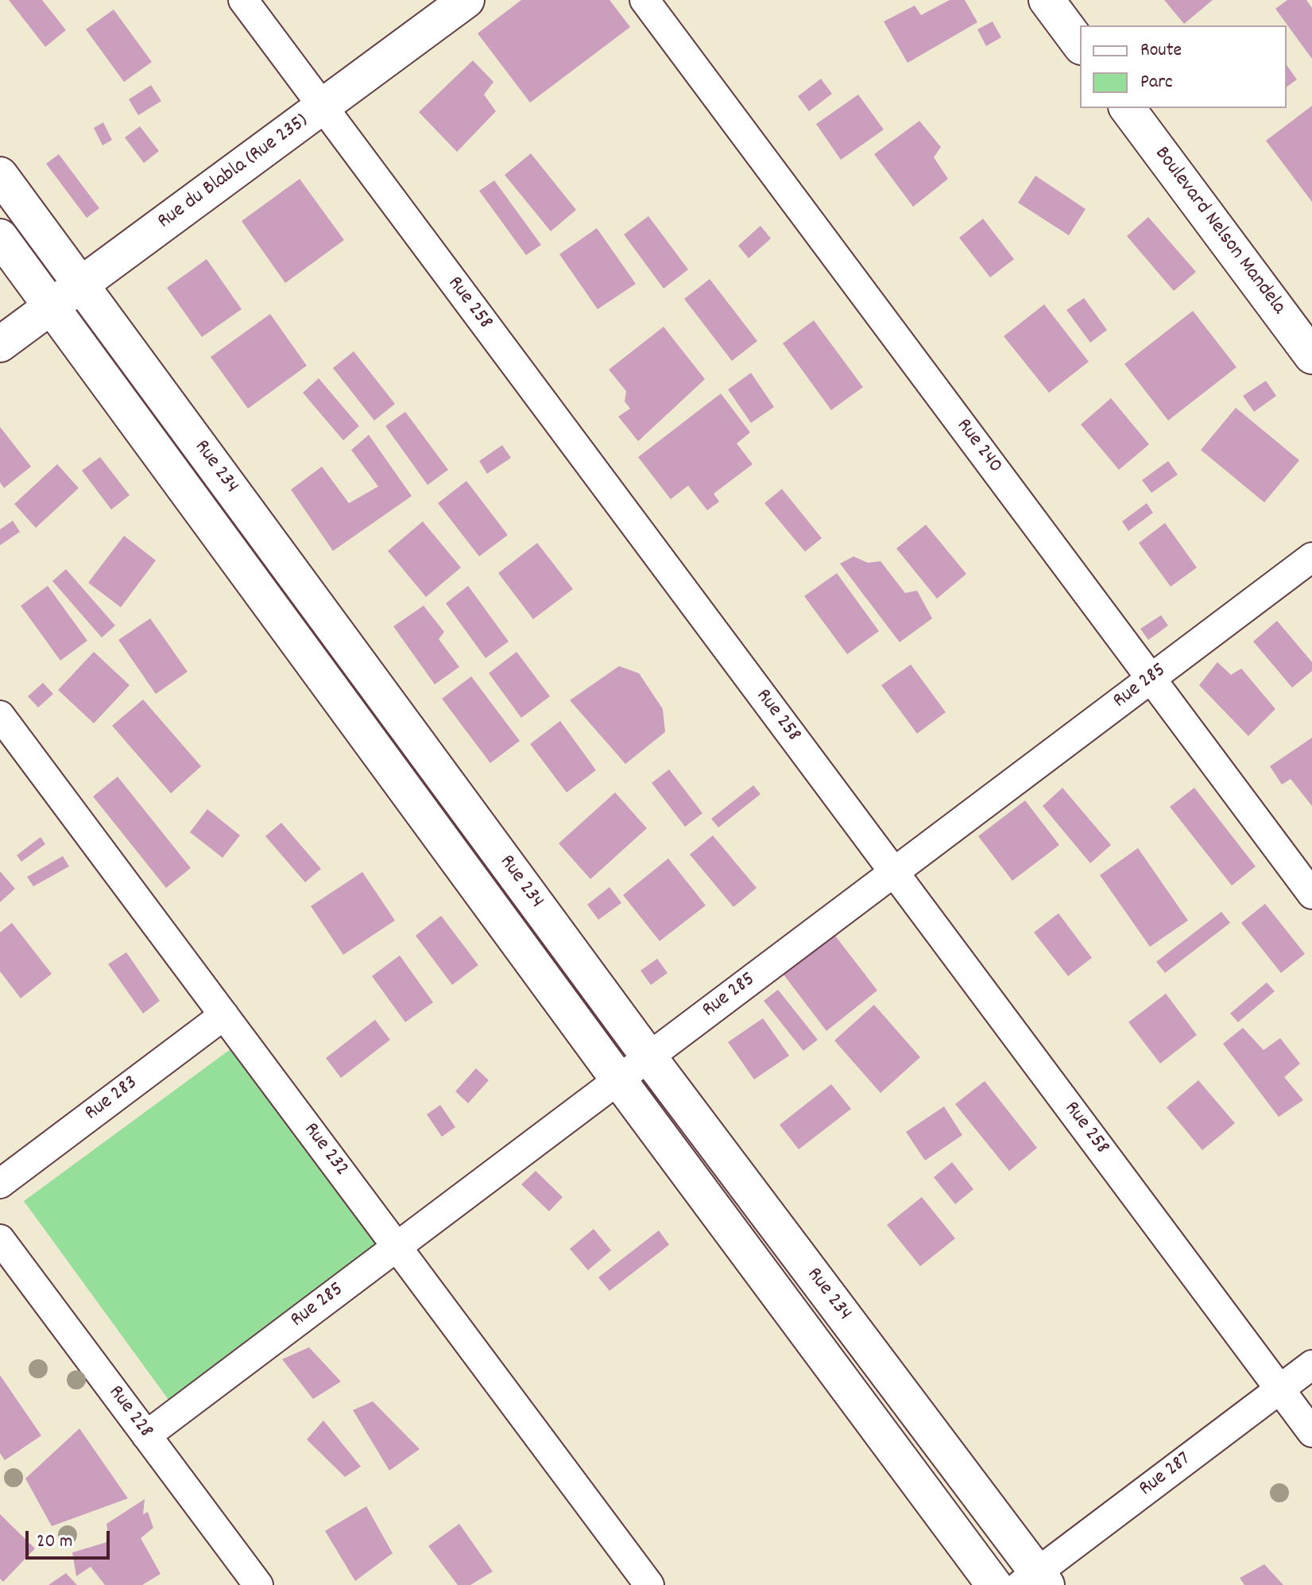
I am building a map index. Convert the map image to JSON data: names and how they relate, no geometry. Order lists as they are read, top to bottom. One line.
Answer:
{"streets":{"main road":["Rue du Blabla (Rue 235)","Boulevard Nelson Mandela","Rue 234"],"street":["Rue 258","Rue 240","Rue 285","Rue 283","Rue 232","Rue 228","Rue 287"]},"crossings":[["Rue du Blabla (Rue 235)","Rue 258"],["Rue du Blabla (Rue 235)","Rue 234"],["Rue 258","Rue 285"],["Rue 258","Rue 287"],["Rue 240","Rue 285"],["Rue 234","Rue 285"],["Rue 234","Rue 287"],["Rue 285","Rue 232"],["Rue 285","Rue 228"],["Rue 283","Rue 232"]],"legend":["Route","Parc"],"scale_bar":"20 m"}
